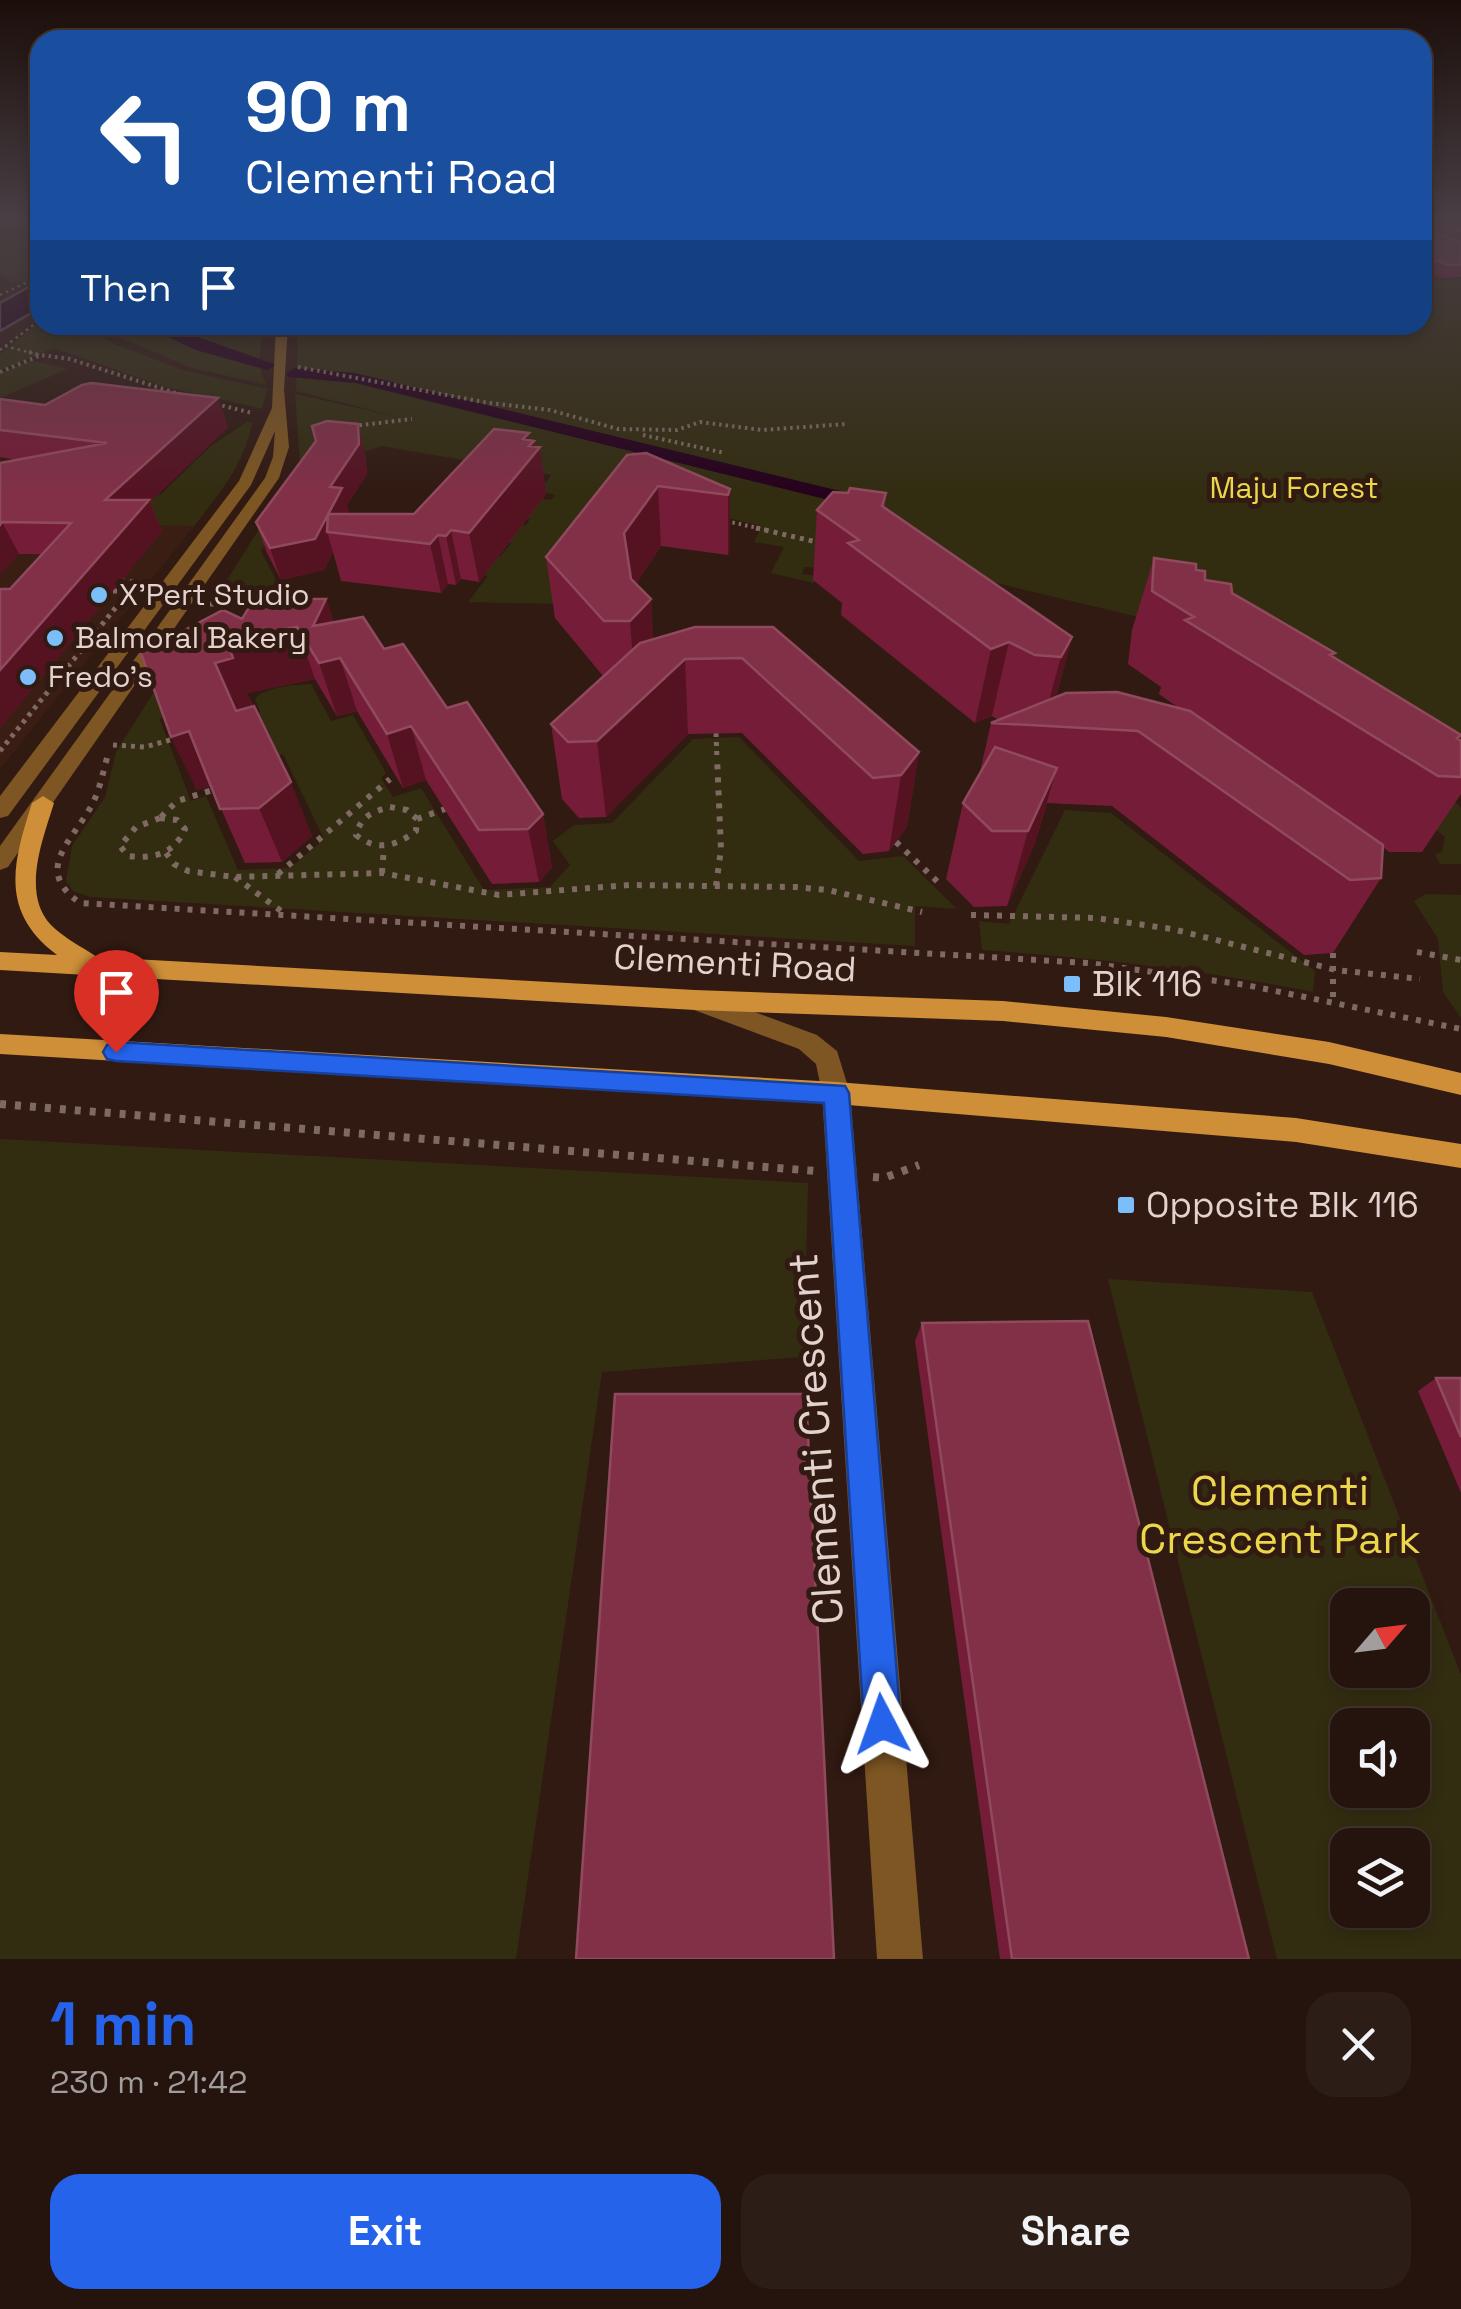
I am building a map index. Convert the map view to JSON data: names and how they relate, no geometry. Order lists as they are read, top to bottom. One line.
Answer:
{"streets":{"main road":["Clementi Road"],"street":["Clementi Crescent"]},"crossings":[["Clementi Road","Clementi Crescent"]],"parks":["Maju Forest","Clementi Crescent Park"],"places":{"other":["X'Pert Studio","Balmoral Bakery","Fredo's"],"transit":["Blk 116","Opposite Blk 116"]},"north":"top right","page":{"turn":["90 m","Clementi Road"],"then":"Then","heading":["1 min","230 m · 21:42"],"buttons":["Exit","Share"]}}
